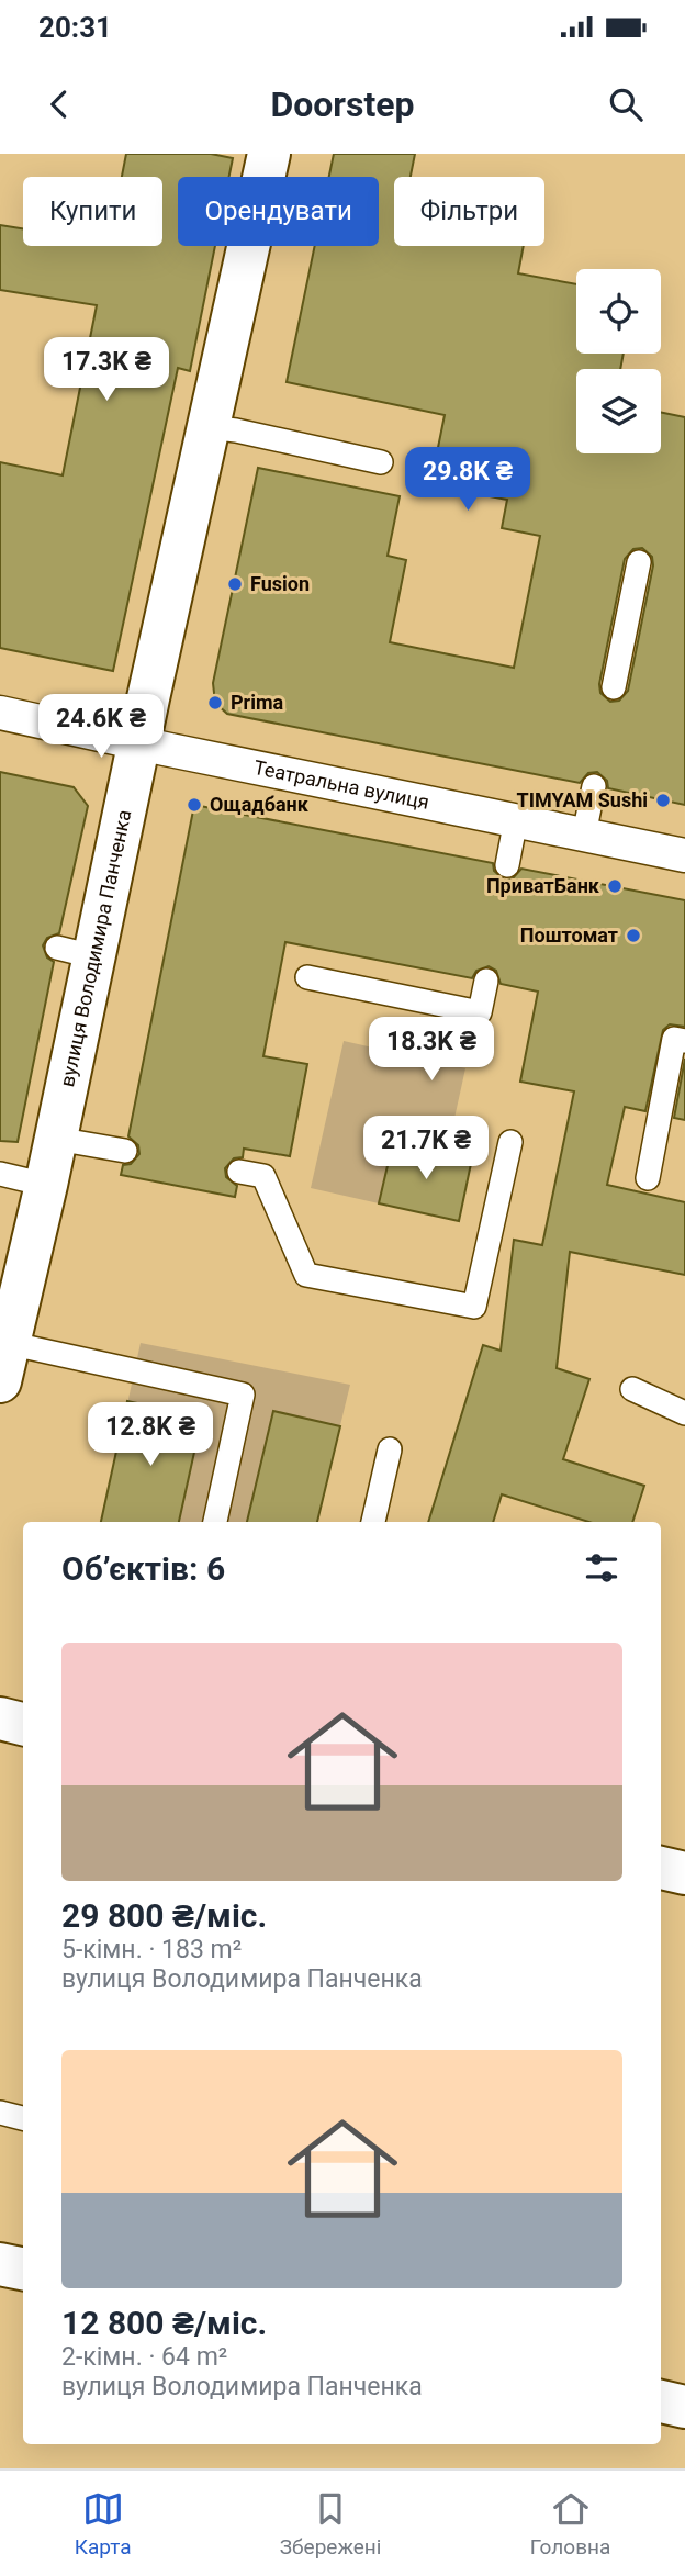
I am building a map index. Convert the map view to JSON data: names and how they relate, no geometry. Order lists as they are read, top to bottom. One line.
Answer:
{"streets":{"street":["Театральна вулиця","вулиця Володимира Панченка"]},"crossings":[["Театральна вулиця","вулиця Володимира Панченка"]],"places":["Fusion","Prima","TIMYAM Sushi","Ощадбанк","ПриватБанк","Поштомат"],"page":{"status":"20:31","header":"Doorstep","chip":["Купити","Орендувати","Фільтри"],"price":["17.3K ₴","29.8K ₴","24.6K ₴","18.3K ₴","21.7K ₴","12.8K ₴"],"heading":"Об’єктів: 6","list":[{"name":"29 800 ₴/міс.","note":"5-кімн. · 183 m² · вулиця Володимира Панченка"},{"name":"12 800 ₴/міс.","note":"2-кімн. · 64 m² · вулиця Володимира Панченка"}],"tabs":["Карта","Збережені","Головна"]}}
